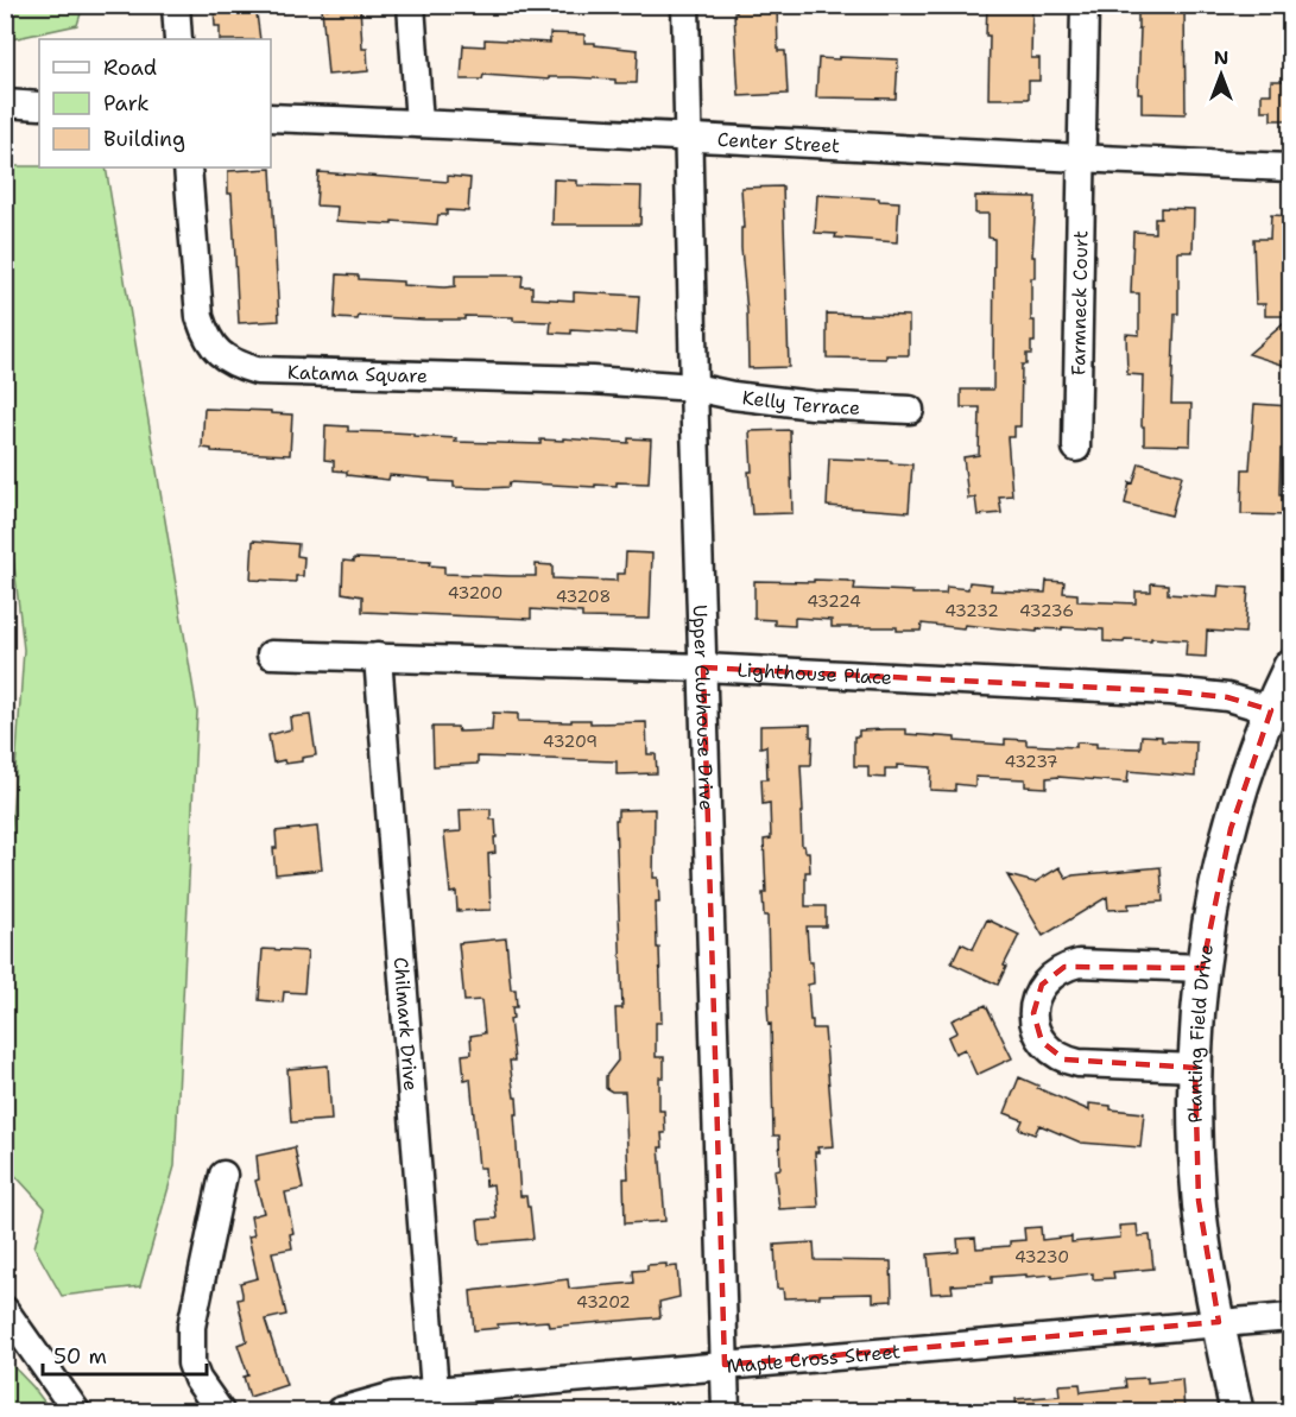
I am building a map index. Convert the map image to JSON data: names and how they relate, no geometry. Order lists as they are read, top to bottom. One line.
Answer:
{"streets":{"street":["Center Street","Farmneck Court","Katama Square","Kelly Terrace","Lighthouse Place","Upper Clubhouse Drive","Chilmark Drive","Planting Field Drive","Maple Cross Street"]},"crossings":[["Center Street","Farmneck Court"],["Center Street","Upper Clubhouse Drive"],["Katama Square","Kelly Terrace"],["Katama Square","Upper Clubhouse Drive"],["Kelly Terrace","Upper Clubhouse Drive"],["Lighthouse Place","Upper Clubhouse Drive"],["Lighthouse Place","Chilmark Drive"],["Lighthouse Place","Planting Field Drive"],["Upper Clubhouse Drive","Maple Cross Street"],["Chilmark Drive","Maple Cross Street"],["Planting Field Drive","Maple Cross Street"]],"house_numbers":["43200","43208","43224","43232","43236","43209","43237","43230","43202"],"legend":["Road","Park","Building"],"scale_bar":"50 m","north":"top"}
